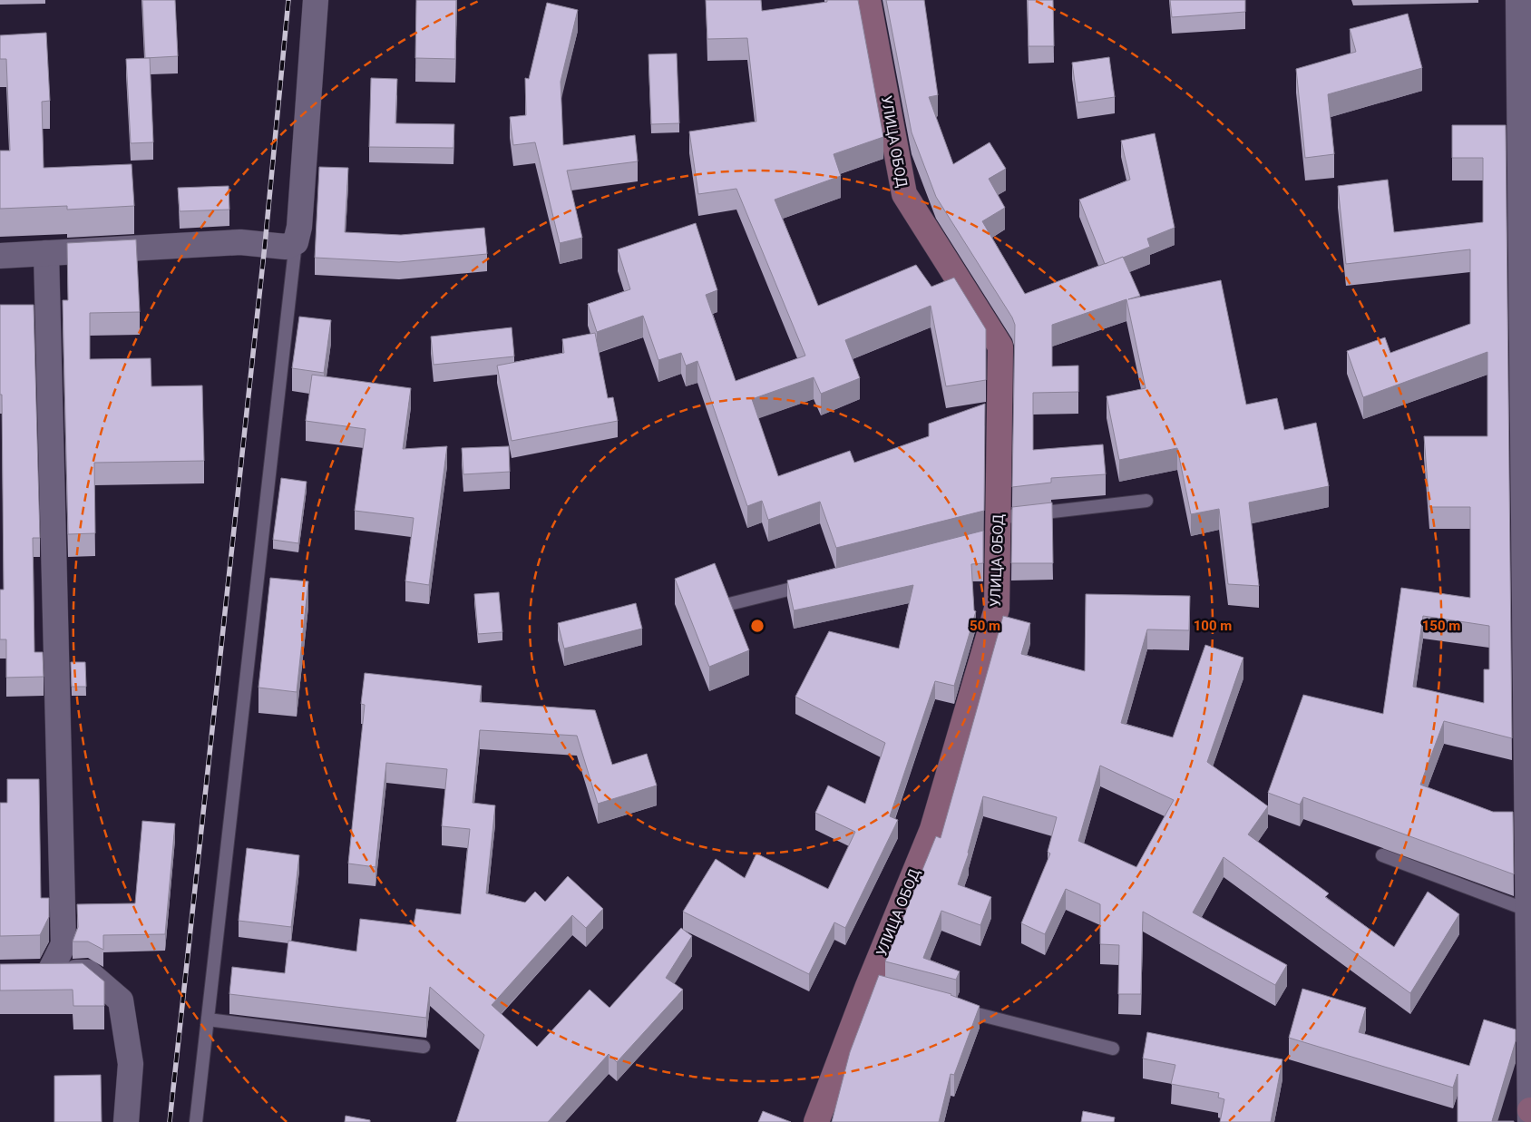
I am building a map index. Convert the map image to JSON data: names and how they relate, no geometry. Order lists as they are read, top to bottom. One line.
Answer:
{"streets":{"street":["УЛИЦА ОБОД"]},"rings":["50 m","100 m","150 m"]}
